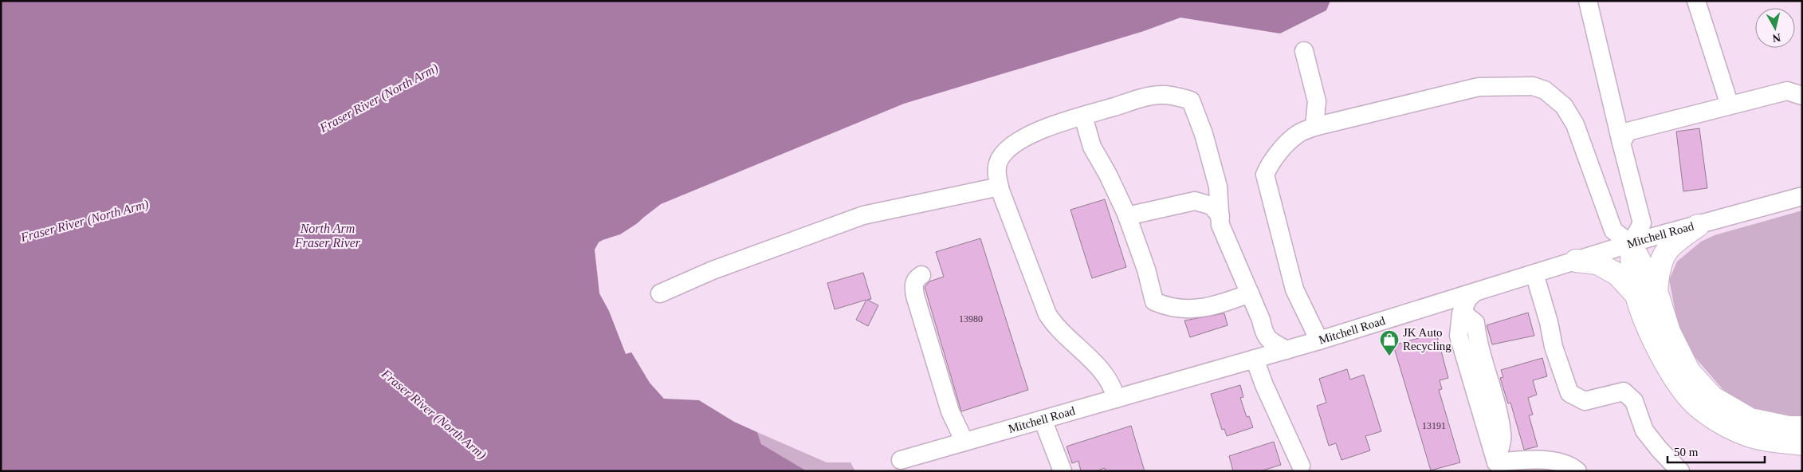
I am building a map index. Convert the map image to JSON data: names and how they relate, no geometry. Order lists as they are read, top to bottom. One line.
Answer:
{"streets":{"street":["Mitchell Road"]},"water":["Fraser River (North Arm)","North Arm Fraser River"],"places":{"shop":["JK Auto Recycling"]},"house_numbers":["13980","13191"],"scale_bar":"50 m","north":"bottom"}
